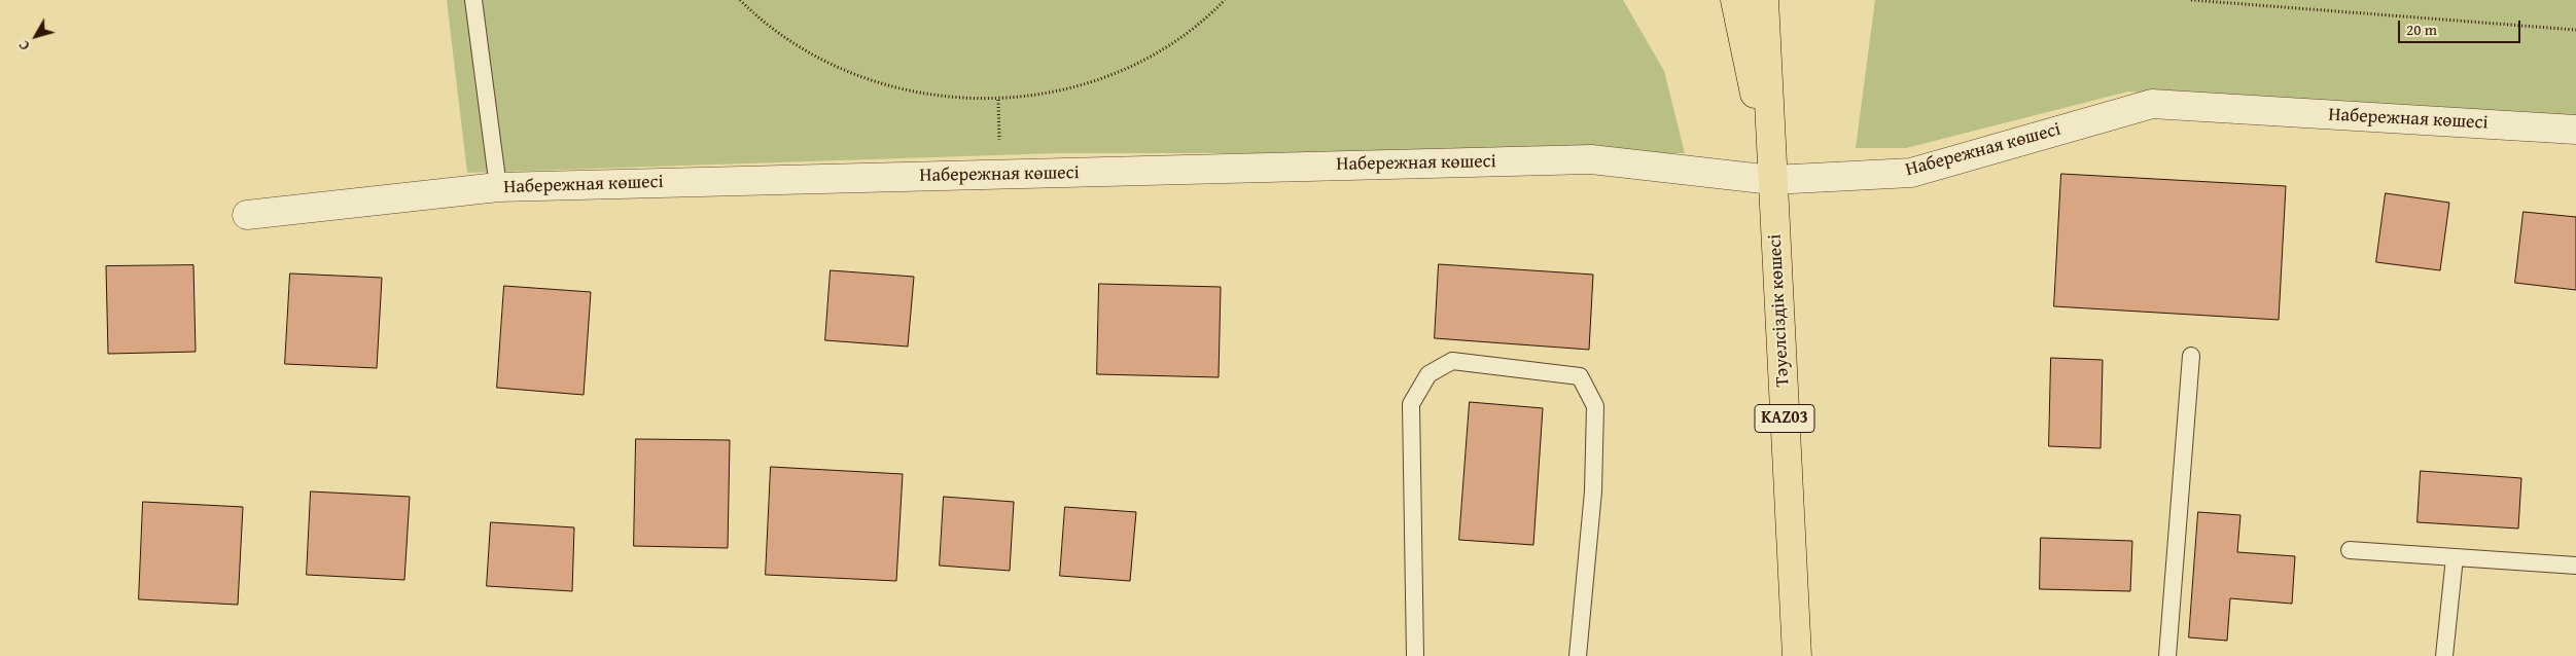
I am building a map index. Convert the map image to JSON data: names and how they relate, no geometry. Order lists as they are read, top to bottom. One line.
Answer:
{"streets":{"main road":["Тәуелсіздік көшесі","KАZ03"],"street":["Набережная көшесі"]},"crossings":[["Набережная көшесі","Тәуелсіздік көшесі"],["Набережная көшесі","KАZ03"],["Тәуелсіздік көшесі","KАZ03"]],"scale_bar":"20 m","north":"bottom left"}
